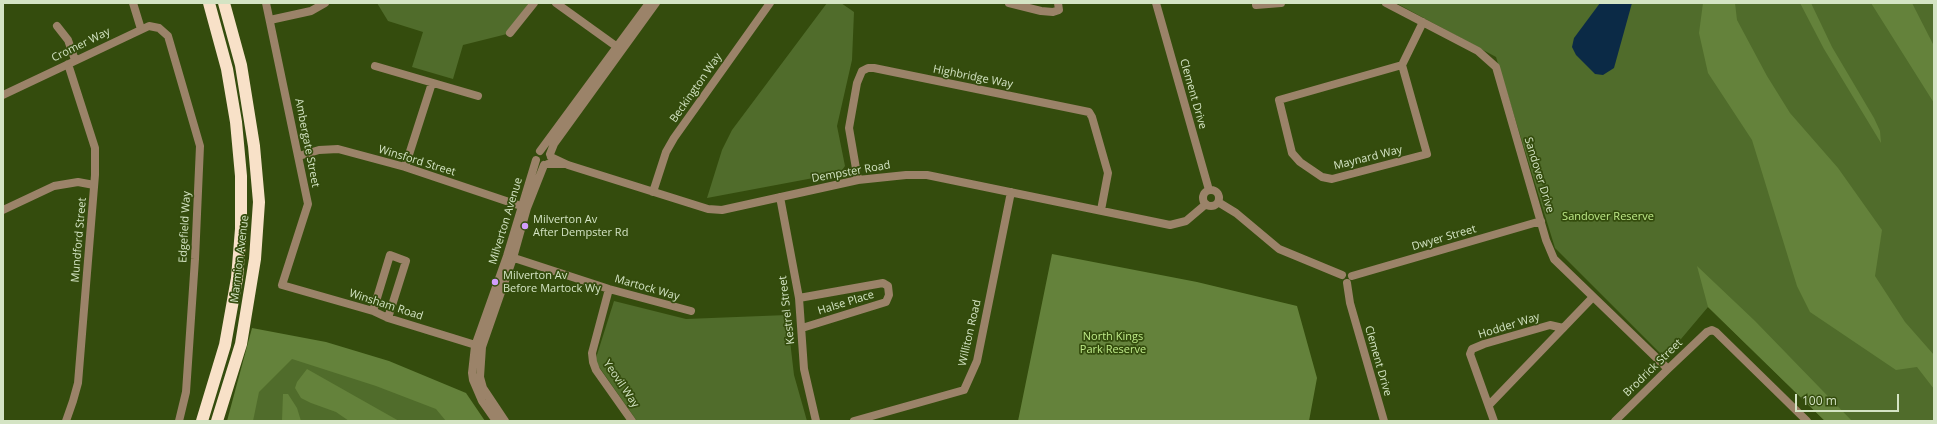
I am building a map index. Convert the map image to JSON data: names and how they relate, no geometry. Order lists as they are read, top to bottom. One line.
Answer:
{"streets":{"highway":["Marmion Avenue"],"street":["Cromer Way","Highbridge Way","Beckington Way","Clement Drive","Ambergate Street","Maynard Way","Winsford Street","Dempster Road","Sandover Drive","Milverton Avenue","Edgefield Way","Dwyer Street","Mundford Street","Martock Way","Halse Place","Winsham Road","Kestrel Street","Hodder Way","Williton Road","Brodrick Street","Yeovil Way"]},"crossings":[["Cromer Way","Edgefield Way"],["Cromer Way","Mundford Street"],["Highbridge Way","Dempster Road"],["Beckington Way","Dempster Road"],["Clement Drive","Dempster Road"],["Clement Drive","Dwyer Street"],["Ambergate Street","Winsford Street"],["Ambergate Street","Winsham Road"],["Winsford Street","Milverton Avenue"],["Dempster Road","Milverton Avenue"],["Dempster Road","Kestrel Street"],["Dempster Road","Williton Road"],["Sandover Drive","Dwyer Street"],["Sandover Drive","Brodrick Street"],["Milverton Avenue","Martock Way"],["Milverton Avenue","Winsham Road"],["Martock Way","Yeovil Way"],["Halse Place","Kestrel Street"]],"parks":["Sandover Reserve","North Kings Park Reserve"],"places":["Milverton Av After Dempster Rd","Milverton Av Before Martock Wy"],"scale_bar":"100 m"}
